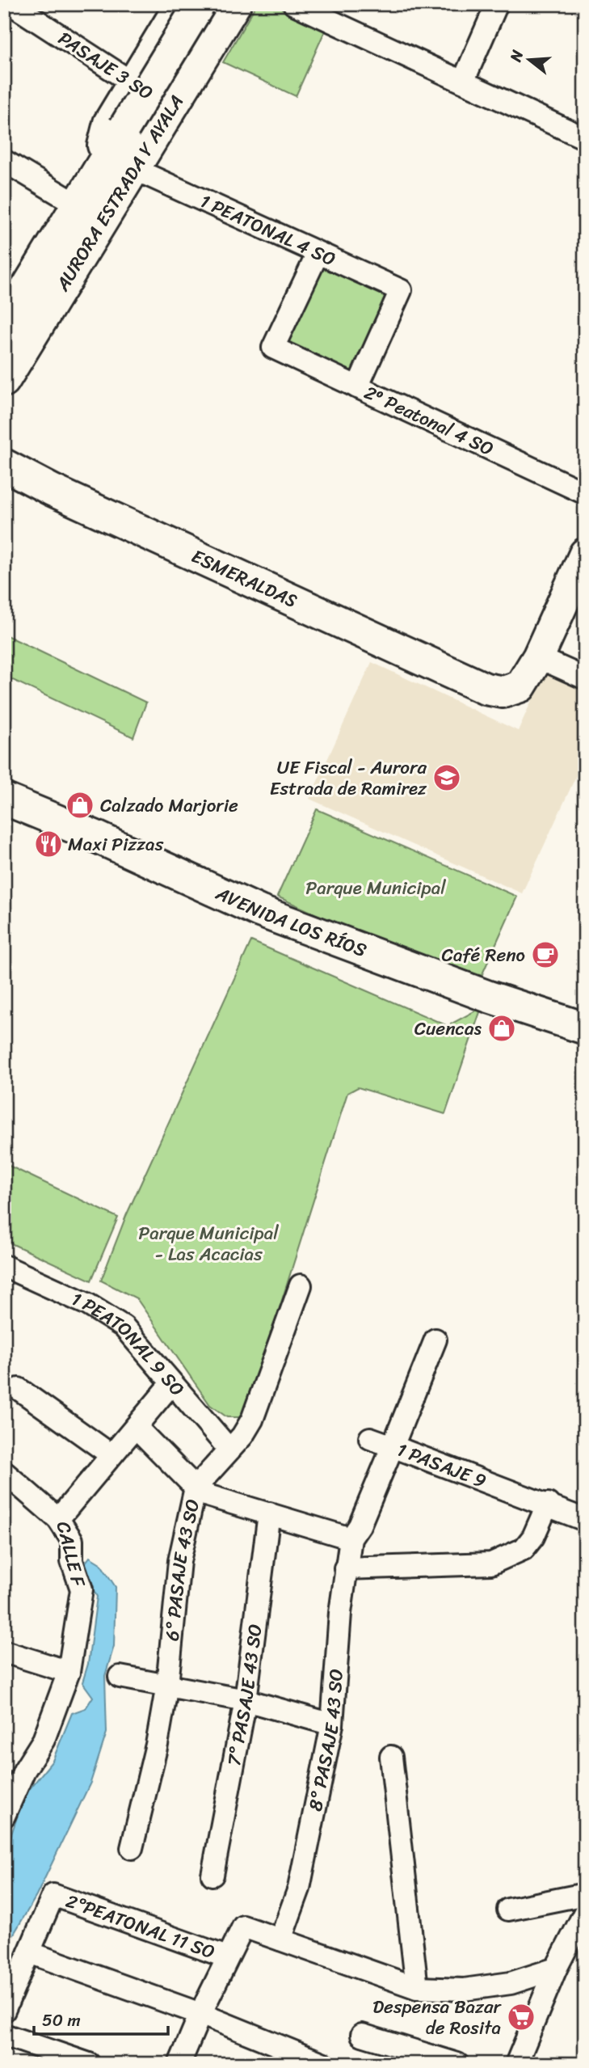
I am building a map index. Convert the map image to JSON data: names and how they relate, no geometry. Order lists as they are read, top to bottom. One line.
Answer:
{"streets":{"street":["PASAJE 3 SO","AURORA ESTRADA Y AYALA","1 PEATONAL 4 SO","2º Peatonal 4 SO","ESMERALDAS","AVENIDA LOS RÍOS","1 PEATONAL 9 SO","1 PASAJE 9","CALLE F","6° PASAJE 43 SO","7° PASAJE 43 SO","8° PASAJE 43 SO","2°PEATONAL 11 SO"]},"crossings":[["PASAJE 3 SO","AURORA ESTRADA Y AYALA"],["AURORA ESTRADA Y AYALA","1 PEATONAL 4 SO"],["1 PEATONAL 4 SO","2º Peatonal 4 SO"],["1 PEATONAL 9 SO","CALLE F"],["1 PEATONAL 9 SO","6° PASAJE 43 SO"],["1 PASAJE 9","8° PASAJE 43 SO"]],"parks":["Parque Municipal","Parque Municipal - Las Acacias"],"places":{"school or university":["UE Fiscal - Aurora Estrada de Ramirez"],"shop":["Calzado Marjorie","Cuencas"],"restaurant":["Maxi Pizzas"],"cafe":["Café Reno"],"supermarket":["Despensa Bazar de Rosita"]},"scale_bar":"50 m","north":"left"}
